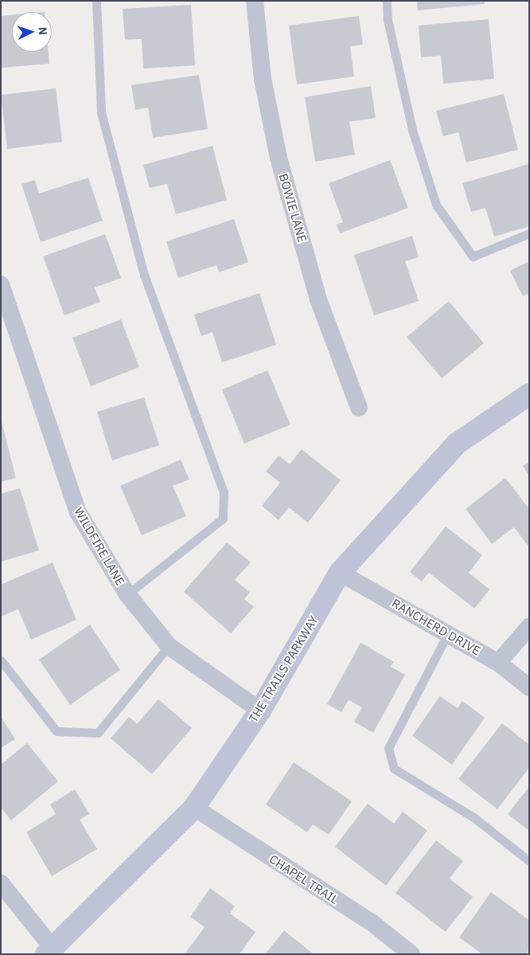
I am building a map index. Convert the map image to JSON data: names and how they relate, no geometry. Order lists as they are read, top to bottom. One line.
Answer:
{"streets":{"street":["BOWIE LANE","WILDFIRE LANE","RANCHERD DRIVE","THE TRAILS PARKWAY","CHAPEL TRAIL"]},"crossings":[["WILDFIRE LANE","THE TRAILS PARKWAY"],["RANCHERD DRIVE","THE TRAILS PARKWAY"],["THE TRAILS PARKWAY","CHAPEL TRAIL"]],"north":"right"}
